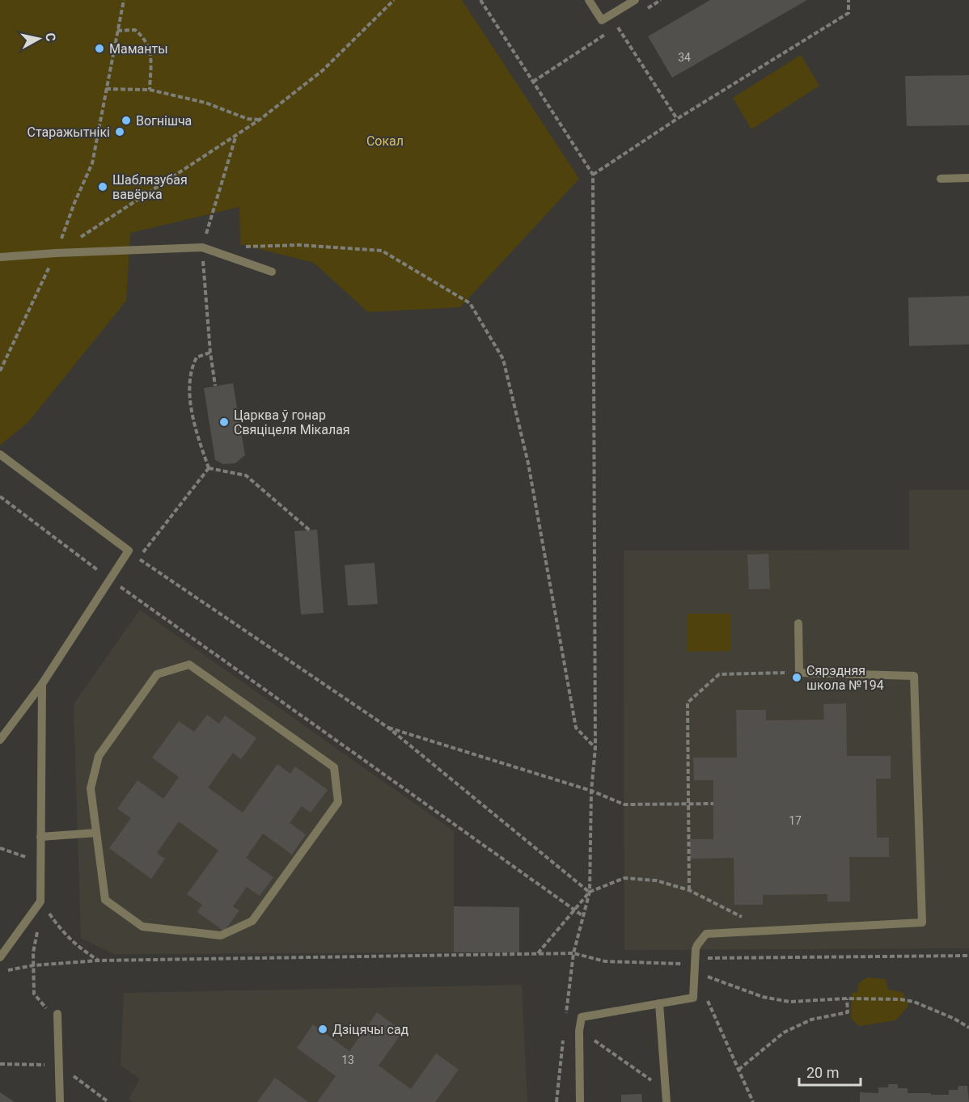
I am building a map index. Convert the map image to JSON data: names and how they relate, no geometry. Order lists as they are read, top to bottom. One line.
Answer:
{"parks":["Сокал"],"places":["Маманты","Вогнішча","Старажытнікі","Шаблязубая вавёрка","Царква ў гонар Свяціцеля Мікалая","Сярэдняя школа №194","Дзіцячы сад"],"house_numbers":["34","17","13"],"scale_bar":"20 m","north":"right"}
